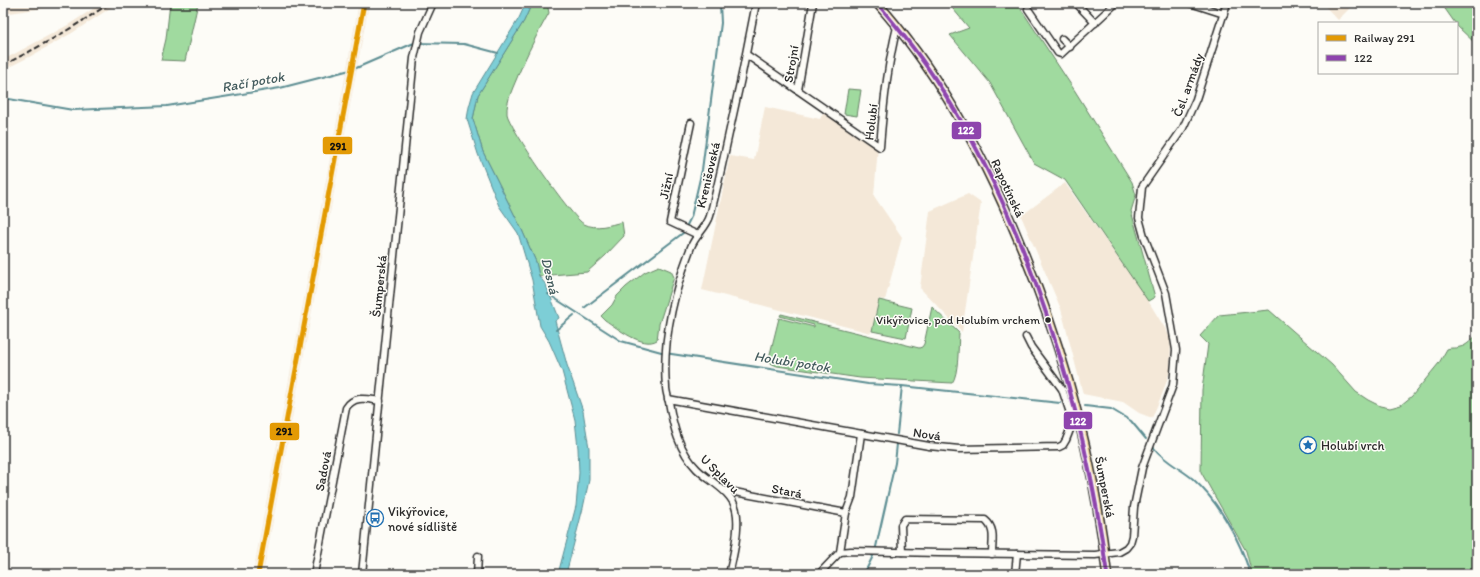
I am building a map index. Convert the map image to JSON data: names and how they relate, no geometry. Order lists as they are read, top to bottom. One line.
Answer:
{"streets":{"main road":["Rapotínská","Šumperská"],"street":["Strojní","Čsl. armády","Holubí","Krenišovská","Jižní","Nová","Sadová","U Splavu","Stará"]},"crossings":[["Strojní","Holubí"],["Strojní","Krenišovská"],["Čsl. armády","Šumperská"],["Holubí","Rapotínská"],["Krenišovská","Jižní"],["Krenišovská","U Splavu"],["Rapotínská","Šumperská"],["Šumperská","Sadová"],["Nová","U Splavu"],["U Splavu","Stará"]],"water":["Račí potok","Desná","Holubí potok"],"places":{"other":["Vikýřovice, pod Holubím vrchem"],"place":["Holubí vrch"],"bus stop":["Vikýřovice, nové sídliště"]},"lines":["rail line 291","transit line 122"],"legend":["Railway 291","122"]}
